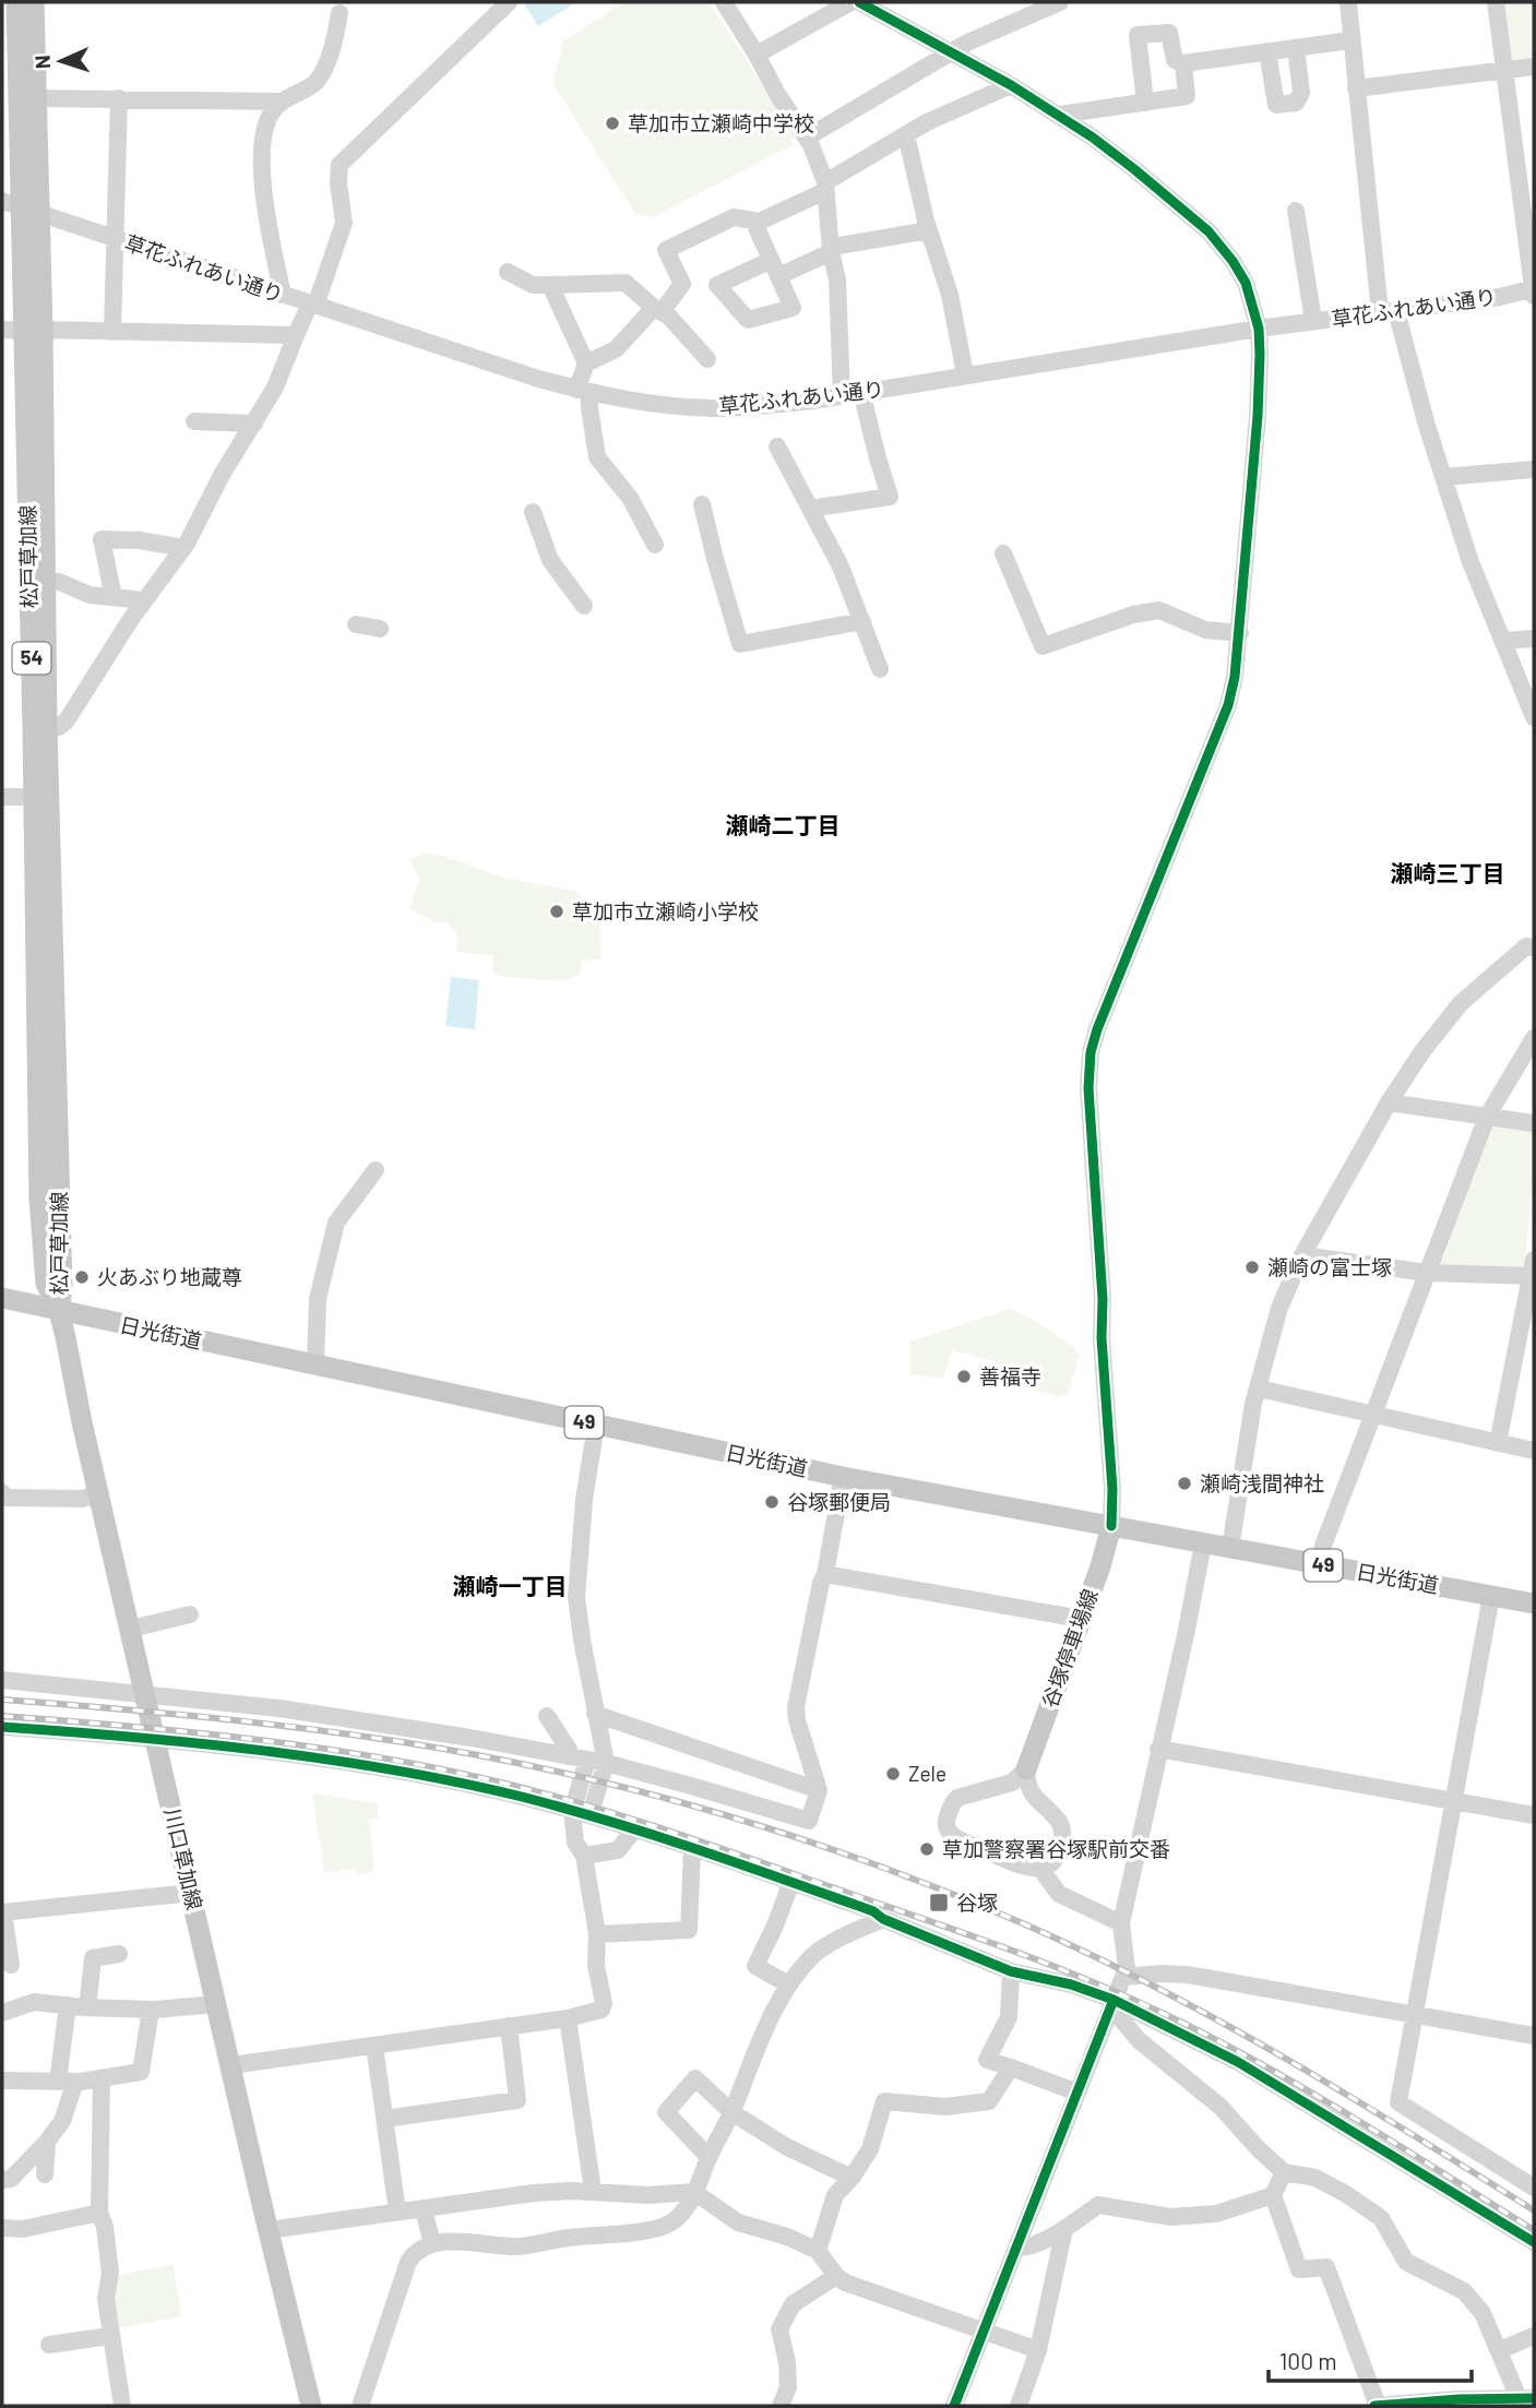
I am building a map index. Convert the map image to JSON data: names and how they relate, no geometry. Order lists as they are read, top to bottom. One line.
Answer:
{"streets":{"main road":["松戸草加線","54","日光街道","49","谷塚停車場線","川口草加線"],"street":["草花ふれあい通り"]},"crossings":[["草花ふれあい通り","松戸草加線"],["松戸草加線","日光街道"],["松戸草加線","川口草加線"],["日光街道","谷塚停車場線"],["日光街道","川口草加線"]],"districts":["瀬崎二丁目","瀬崎三丁目","瀬崎一丁目"],"places":{"other":["草加市立瀬崎中学校","草加市立瀬崎小学校","瀬崎の富士塚","火あぶり地蔵尊","善福寺","瀬崎浅間神社","谷塚郵便局","Zele","草加警察署谷塚駅前交番"],"transit":["谷塚"]},"scale_bar":"100 m","north":"left"}
